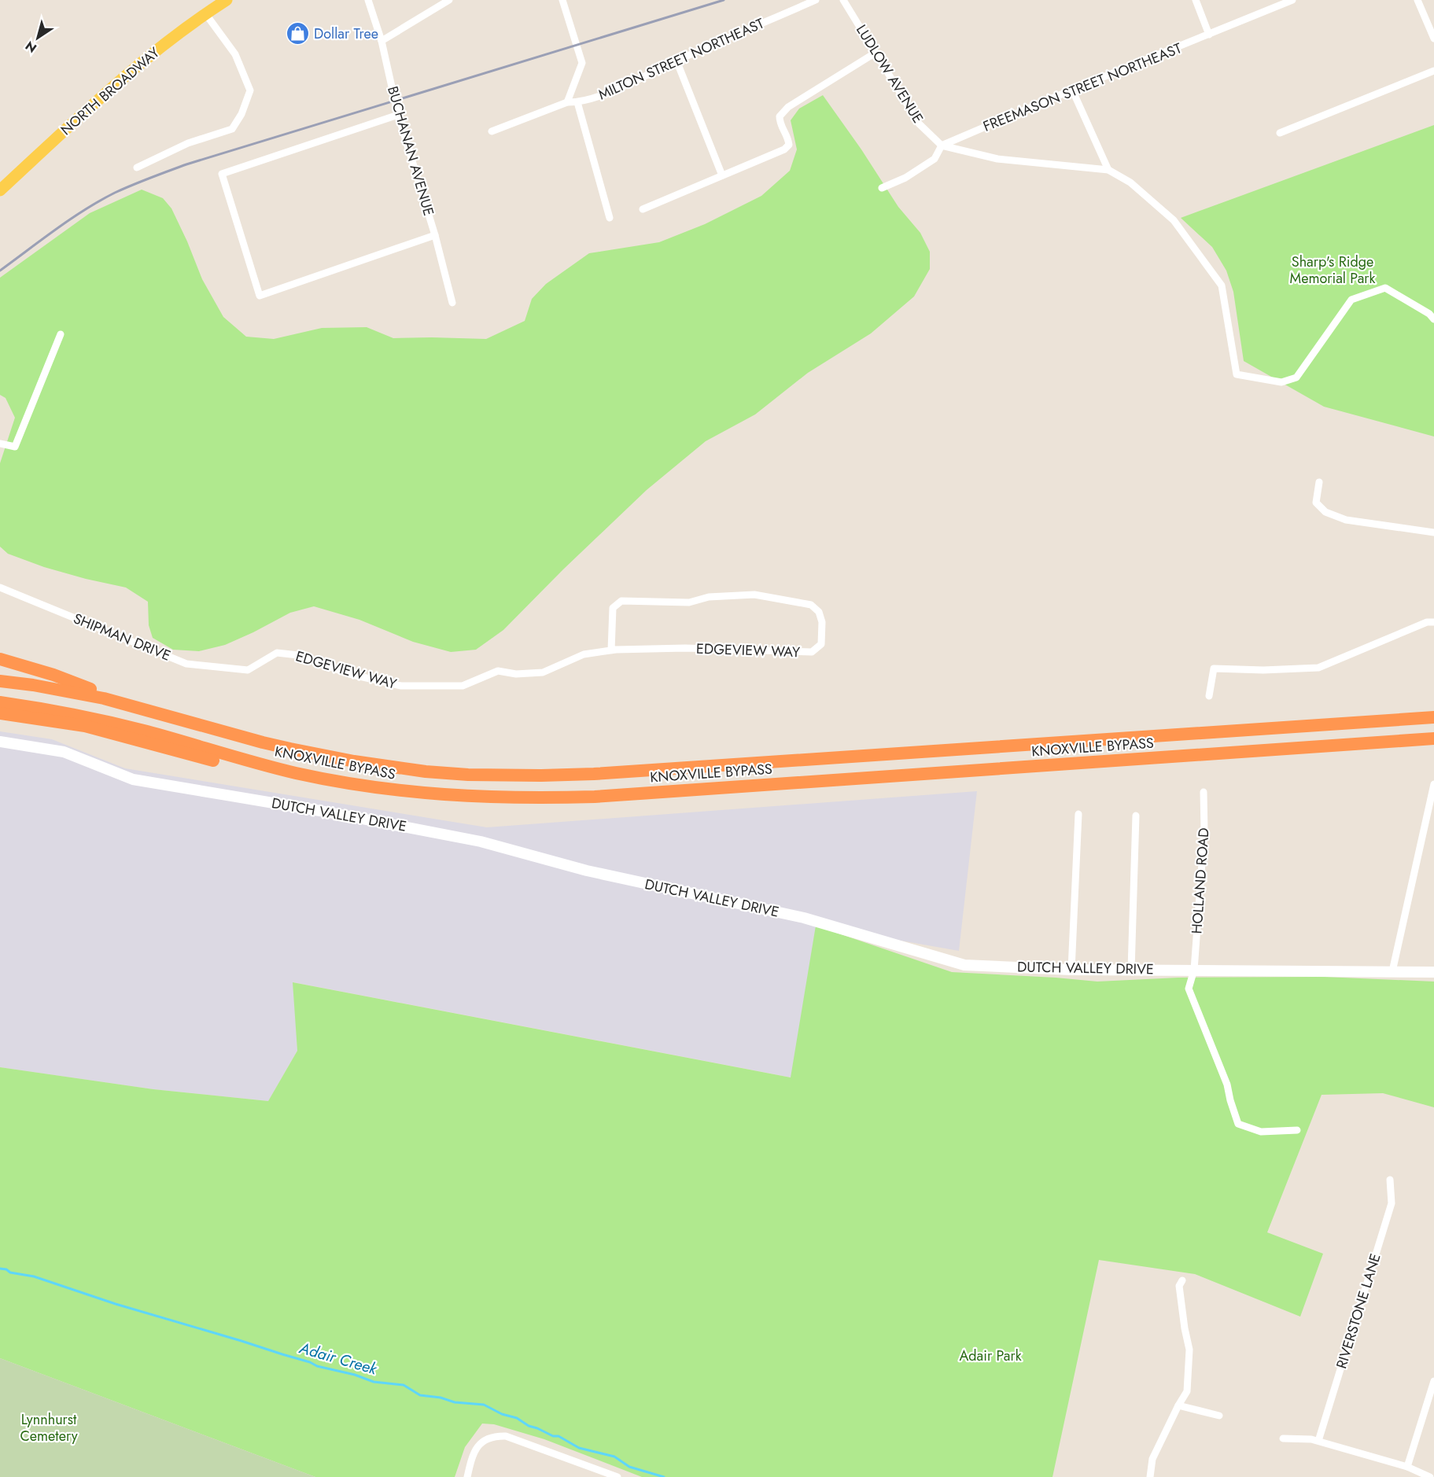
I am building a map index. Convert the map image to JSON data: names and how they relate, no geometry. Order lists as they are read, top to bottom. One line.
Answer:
{"streets":{"highway":["KNOXVILLE BYPASS"],"main road":["NORTH BROADWAY"],"street":["MILTON STREET NORTHEAST","LUDLOW AVENUE","FREEMASON STREET NORTHEAST","BUCHANAN AVENUE","SHIPMAN DRIVE","EDGEVIEW WAY","DUTCH VALLEY DRIVE","HOLLAND ROAD","RIVERSTONE LANE"]},"crossings":[["LUDLOW AVENUE","FREEMASON STREET NORTHEAST"],["SHIPMAN DRIVE","EDGEVIEW WAY"],["DUTCH VALLEY DRIVE","HOLLAND ROAD"]],"water":["Adair Creek"],"parks":["Sharp's Ridge Memorial Park","Adair Park","Lynnhurst Cemetery"],"places":{"shop":["Dollar Tree"]},"north":"bottom left"}
